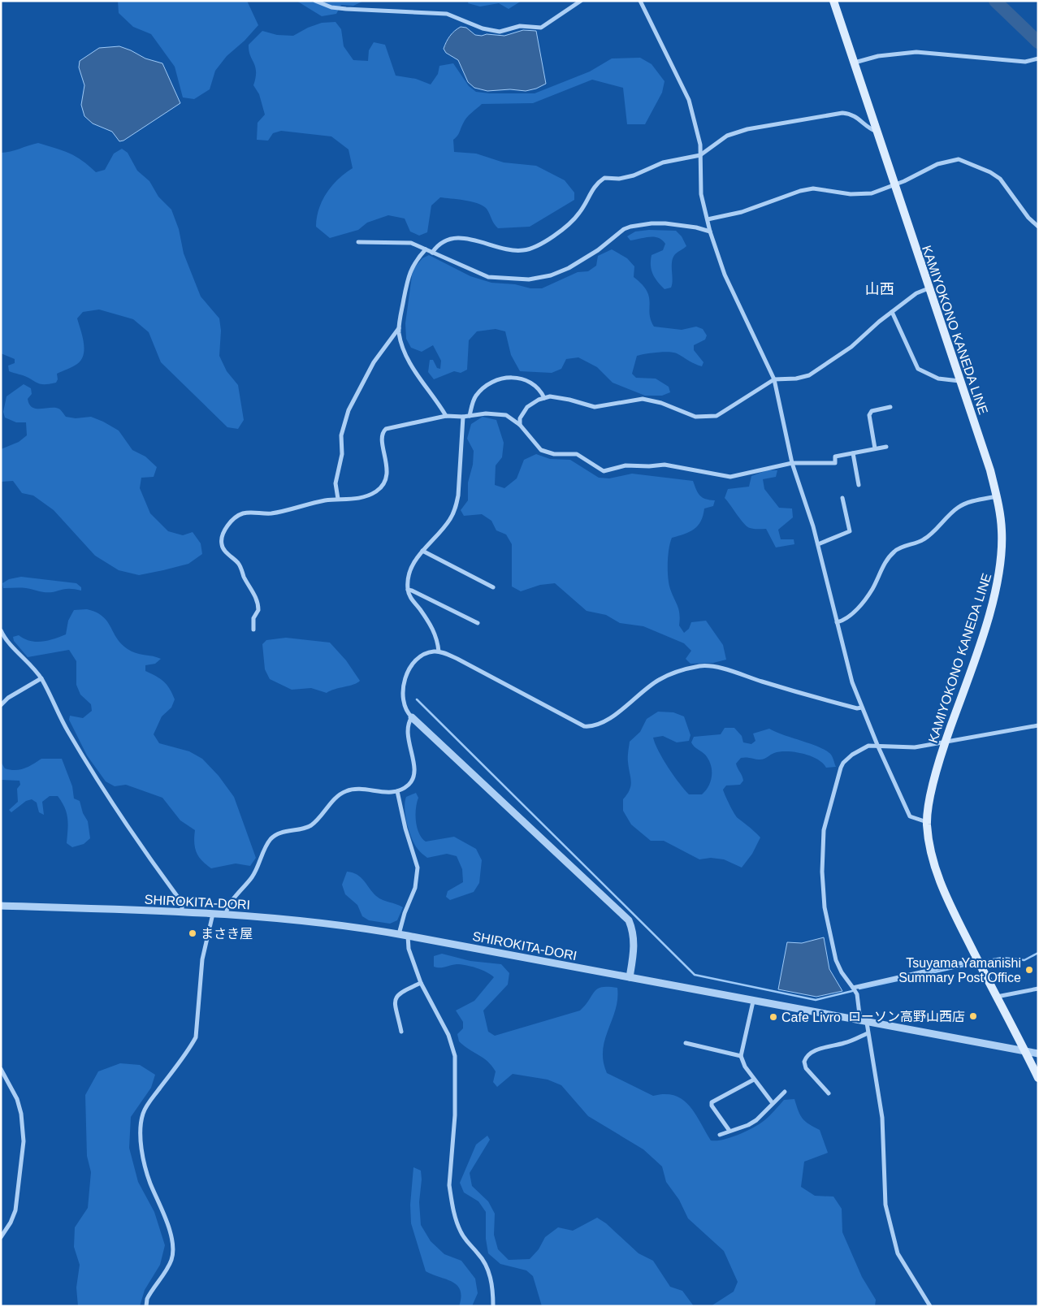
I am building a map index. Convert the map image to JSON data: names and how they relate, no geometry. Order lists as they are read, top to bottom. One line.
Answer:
{"streets":{"main road":["KAMIYOKONO KANEDA LINE"],"street":["SHIROKITA-DORI"]},"crossings":[["KAMIYOKONO KANEDA LINE","SHIROKITA-DORI"]],"districts":["山西"],"places":["まさき屋","Tsuyama Yamanishi Summary Post Office","ローソン高野山西店","Cafe Livro"]}
